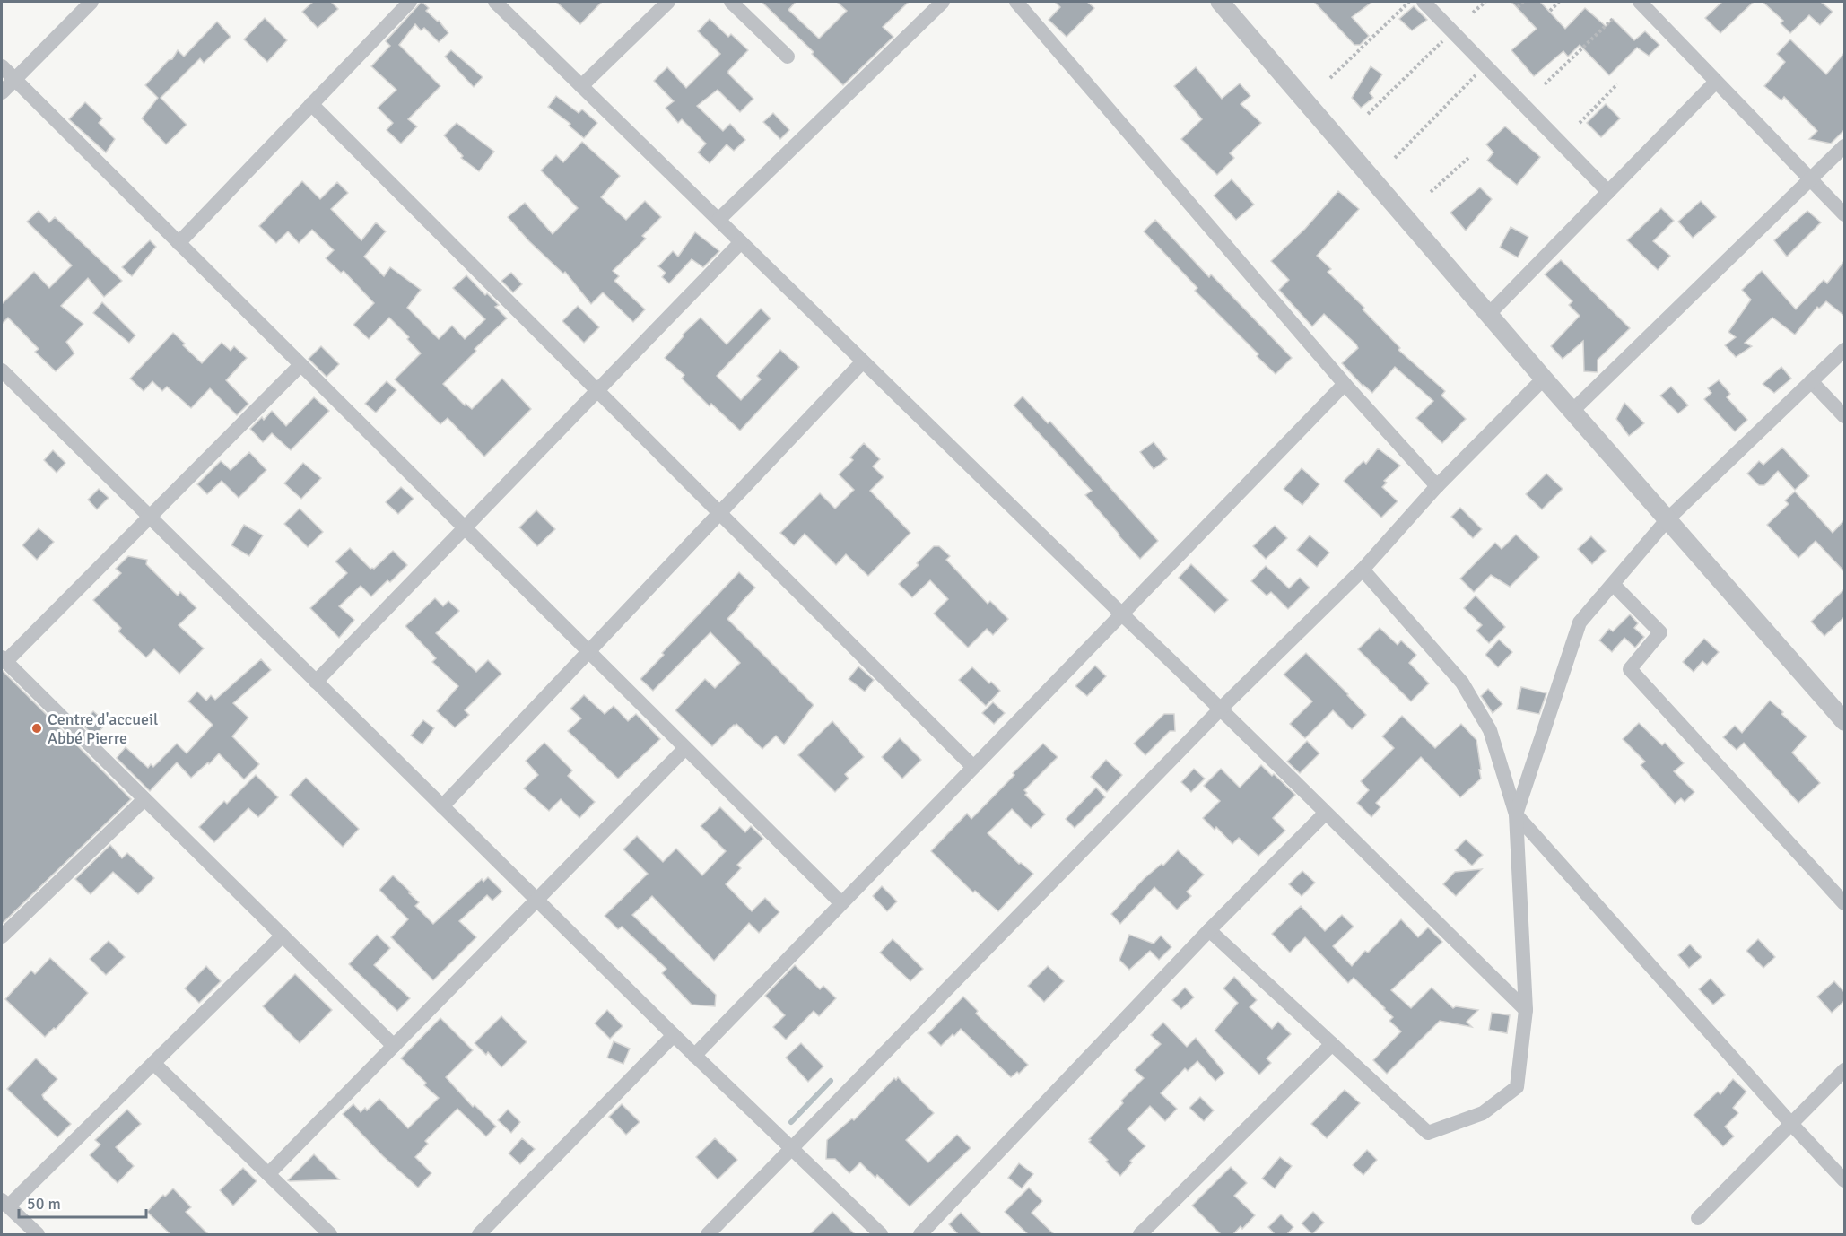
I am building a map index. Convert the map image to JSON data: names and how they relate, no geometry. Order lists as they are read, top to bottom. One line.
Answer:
{"places":["Centre d'accueil Abbé Pierre"],"scale_bar":"50 m"}
